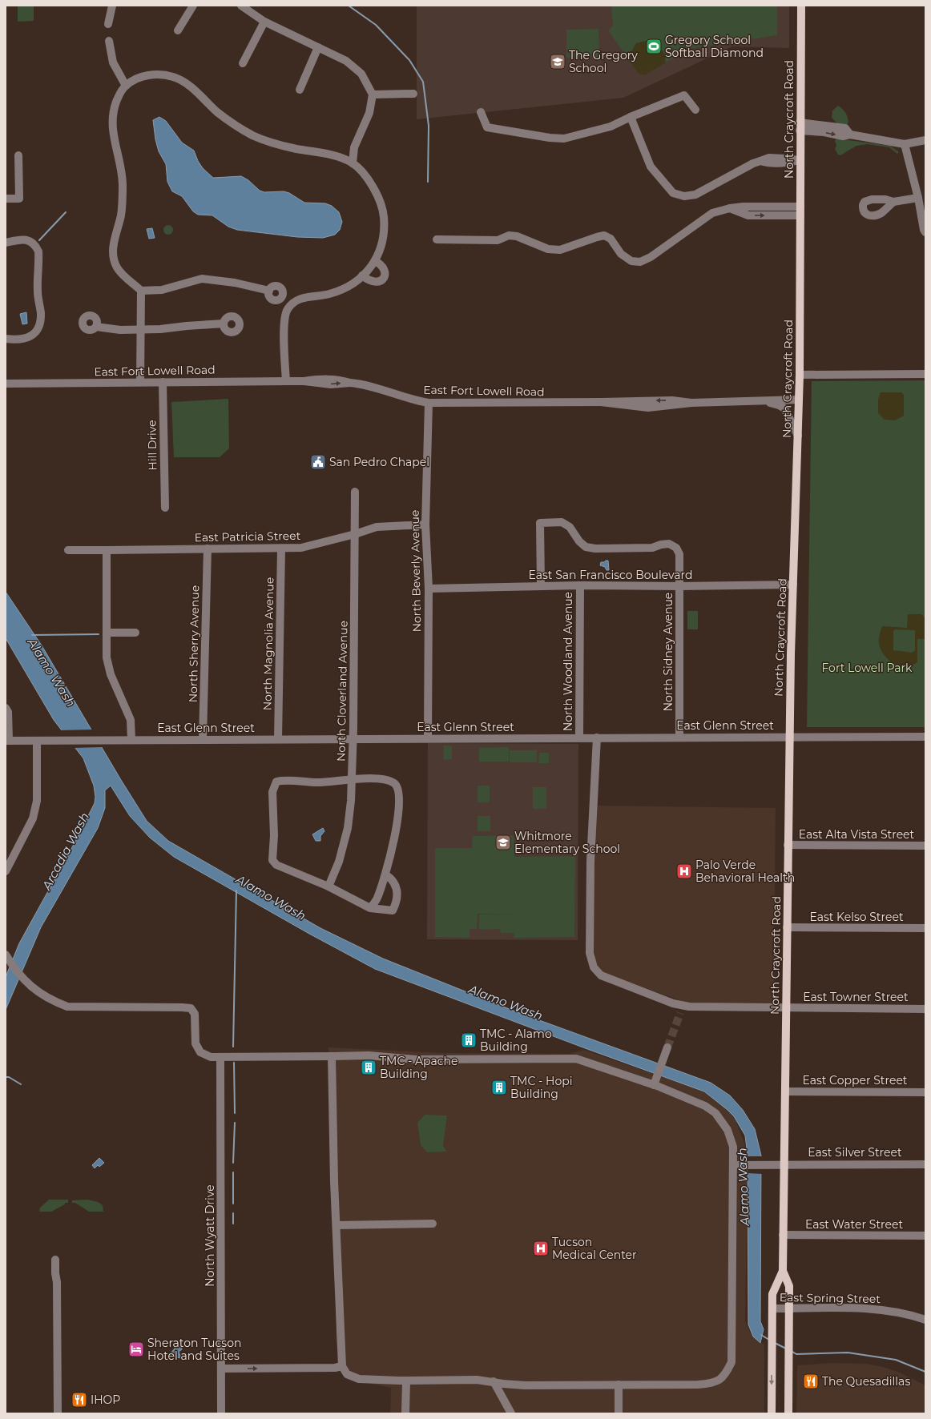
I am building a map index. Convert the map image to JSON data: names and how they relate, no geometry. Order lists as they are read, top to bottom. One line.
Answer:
{"streets":{"main road":["North Craycroft Road"],"street":["East Fort Lowell Road","Hill Drive","East Patricia Street","North Beverly Avenue","East San Francisco Boulevard","North Sherry Avenue","North Magnolia Avenue","North Sidney Avenue","North Woodland Avenue","North Cloverland Avenue","East Glenn Street","East Alta Vista Street","East Kelso Street","East Towner Street","East Copper Street","East Silver Street","East Water Street","North Wyatt Drive","East Spring Street"]},"crossings":[["North Craycroft Road","East Fort Lowell Road"],["North Craycroft Road","East San Francisco Boulevard"],["North Craycroft Road","East Glenn Street"],["North Craycroft Road","East Alta Vista Street"],["North Craycroft Road","East Kelso Street"],["North Craycroft Road","East Towner Street"],["North Craycroft Road","East Copper Street"],["North Craycroft Road","East Silver Street"],["North Craycroft Road","East Water Street"],["North Craycroft Road","East Spring Street"],["East Fort Lowell Road","Hill Drive"],["East Fort Lowell Road","North Beverly Avenue"],["East Patricia Street","North Beverly Avenue"],["East Patricia Street","North Sherry Avenue"],["East Patricia Street","North Magnolia Avenue"],["East Patricia Street","North Cloverland Avenue"],["North Beverly Avenue","East San Francisco Boulevard"],["North Beverly Avenue","East Glenn Street"],["East San Francisco Boulevard","North Sidney Avenue"],["East San Francisco Boulevard","North Woodland Avenue"],["North Sherry Avenue","East Glenn Street"],["North Magnolia Avenue","East Glenn Street"],["North Sidney Avenue","East Glenn Street"],["North Woodland Avenue","East Glenn Street"],["North Cloverland Avenue","East Glenn Street"],["East Glenn Street","East Towner Street"]],"water":["Alamo Wash","Arcadia Wash"],"parks":["Fort Lowell Park"],"places":{"sports":["Gregory School Softball Diamond"],"school or university":["The Gregory School","Whitmore Elementary School"],"public building":["San Pedro Chapel"],"hospital":["Palo Verde Behavioral Health","Tucson Medical Center"],"building":["TMC - Alamo Building","TMC - Apache Building","TMC - Hopi Building"],"hotel":["Sheraton Tucson Hotel and Suites"],"restaurant":["The Quesadillas","IHOP"]}}
